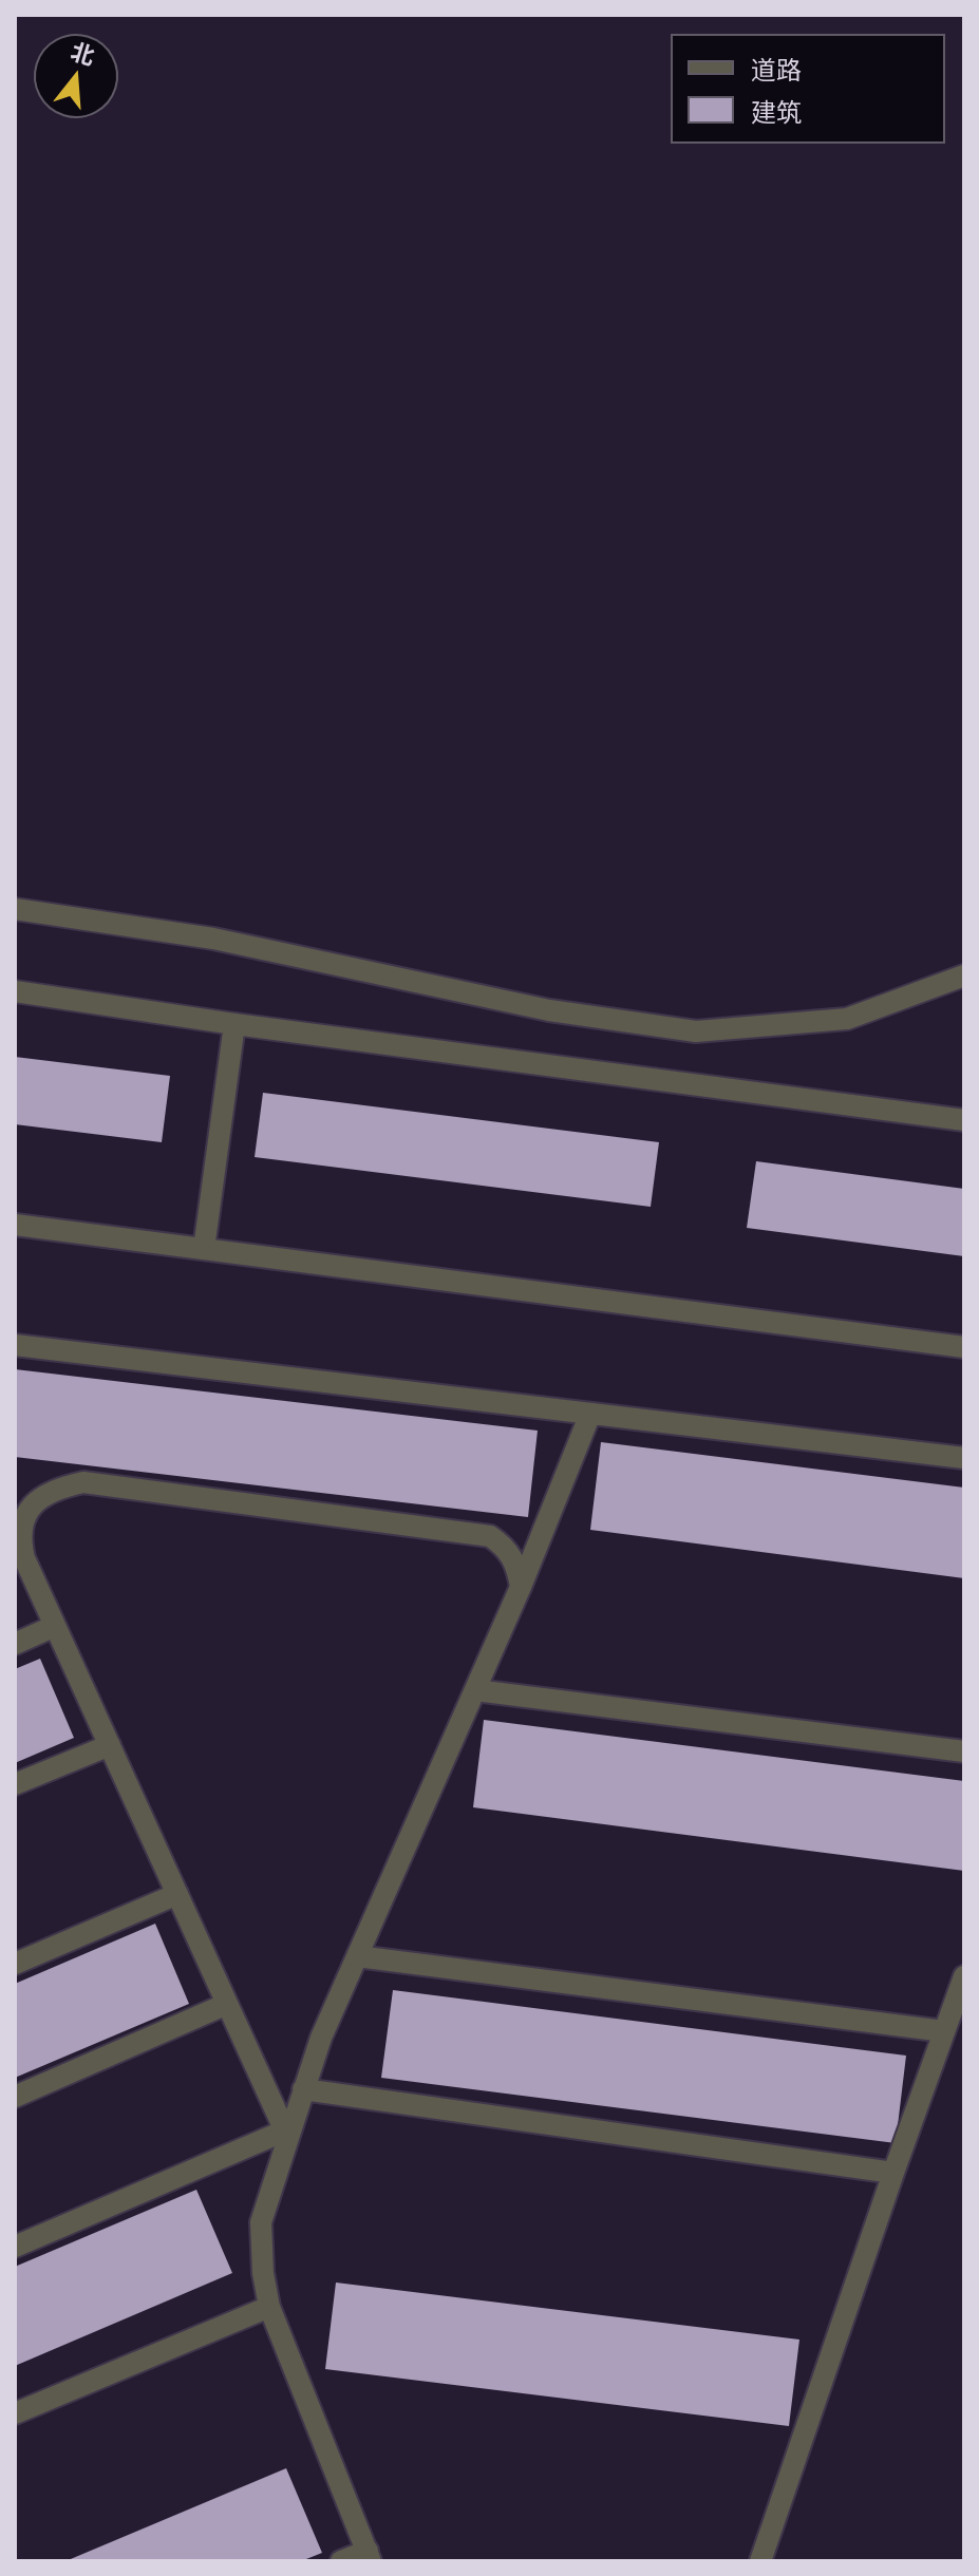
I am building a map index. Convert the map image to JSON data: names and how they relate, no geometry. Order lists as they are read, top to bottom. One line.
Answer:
{"legend":["道路","建筑"],"north":"top"}
